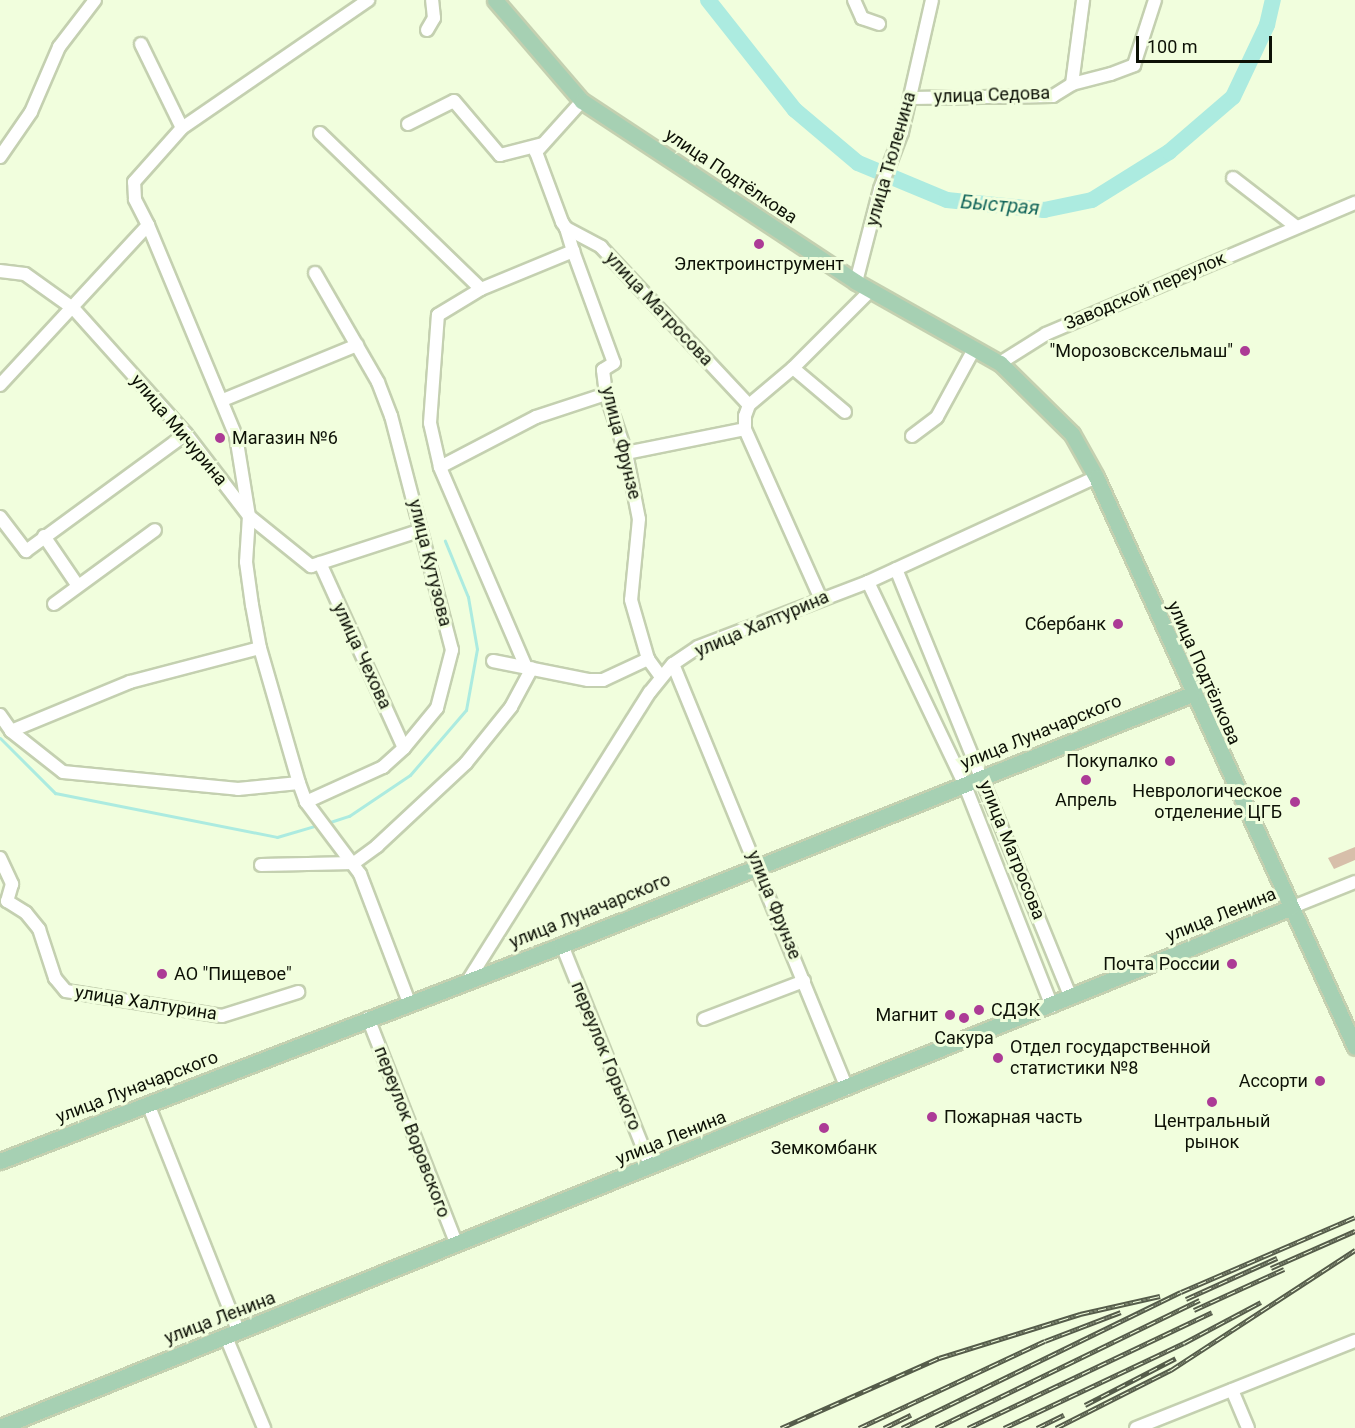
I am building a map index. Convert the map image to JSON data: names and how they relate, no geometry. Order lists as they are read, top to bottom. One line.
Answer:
{"streets":{"main road":["улица Подтёлкова","улица Луначарского","улица Ленина"],"street":["улица Седова","улица Тюленина","Заводской переулок","улица Матросова","улица Мичурина","улица Фрунзе","улица Кутузова","улица Халтурина","улица Чехова","переулок Горького","переулок Воровского"]},"crossings":[["улица Седова","улица Тюленина"],["улица Тюленина","улица Подтёлкова"],["улица Подтёлкова","Заводской переулок"],["улица Подтёлкова","улица Халтурина"],["улица Подтёлкова","улица Луначарского"],["улица Подтёлкова","улица Ленина"],["улица Матросова","улица Халтурина"],["улица Матросова","улица Луначарского"],["улица Матросова","улица Ленина"],["улица Фрунзе","улица Кутузова"],["улица Фрунзе","улица Халтурина"],["улица Фрунзе","улица Луначарского"],["улица Фрунзе","улица Ленина"],["улица Кутузова","улица Чехова"],["улица Халтурина","улица Луначарского"],["улица Луначарского","переулок Горького"],["улица Луначарского","переулок Воровского"],["улица Ленина","переулок Горького"],["улица Ленина","переулок Воровского"]],"water":["Быстрая"],"places":["Электроинструмент","\"Морозовсксельмаш\"","Магазин №6","Сбербанк","Покупалко","Апрель","Неврологическое отделение ЦГБ","Почта России","АО \"Пищевое\"","СДЭК","Магнит","Сакура","Отдел государственной статистики №8","Ассорти","Центральный рынок","Пожарная часть","Земкомбанк"],"scale_bar":"100 m"}
